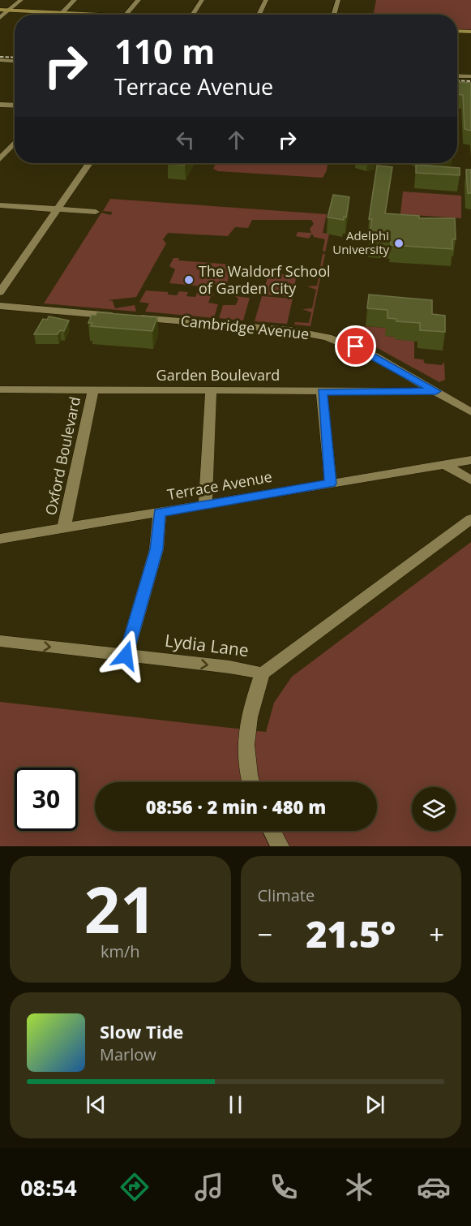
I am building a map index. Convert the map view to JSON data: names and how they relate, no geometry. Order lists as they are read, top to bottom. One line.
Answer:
{"streets":{"street":["Cambridge Avenue","Garden Boulevard","Oxford Boulevard","Terrace Avenue","Lydia Lane"]},"crossings":[["Cambridge Avenue","Garden Boulevard"],["Garden Boulevard","Oxford Boulevard"],["Oxford Boulevard","Terrace Avenue"]],"one_way":["Lydia Lane"],"places":["Adelphi University","The Waldorf School of Garden City"],"page":{"turn":["110 m","Terrace Avenue"],"limit":"30","trip":"08:56 · 2 min · 480 m","tile":[["21","km/h"],"Climate"],"heat":["−","21.5°","+"],"song":["Slow Tide","Marlow"],"tabs":"08:54"}}
